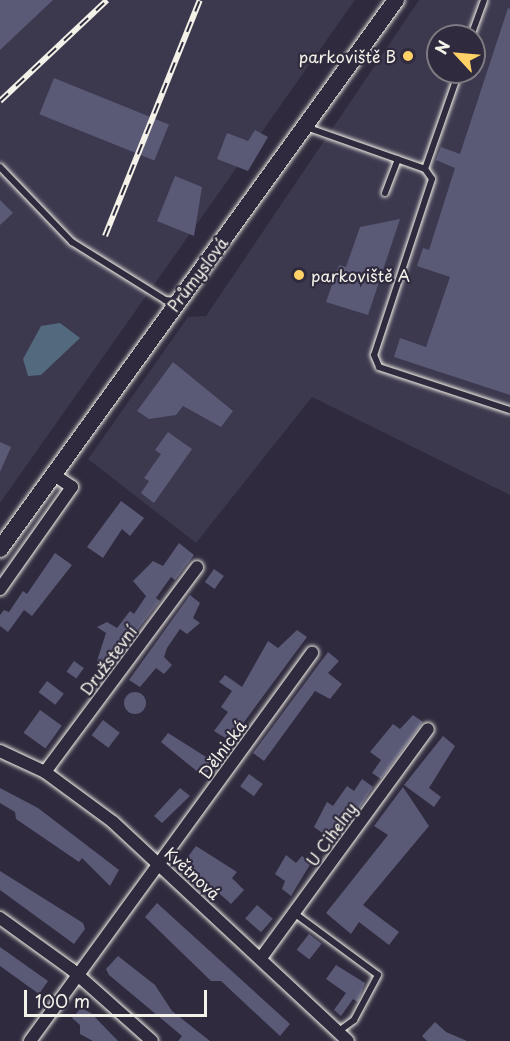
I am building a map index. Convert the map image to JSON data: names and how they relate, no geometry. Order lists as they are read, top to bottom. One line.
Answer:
{"streets":{"main road":["Průmyslová"],"street":["Družstevní","Dělnická","U Cihelny","Květnová"]},"crossings":[["Družstevní","Květnová"],["Dělnická","Květnová"],["U Cihelny","Květnová"]],"places":["parkoviště B","parkoviště A"],"scale_bar":"100 m","north":"top left"}
